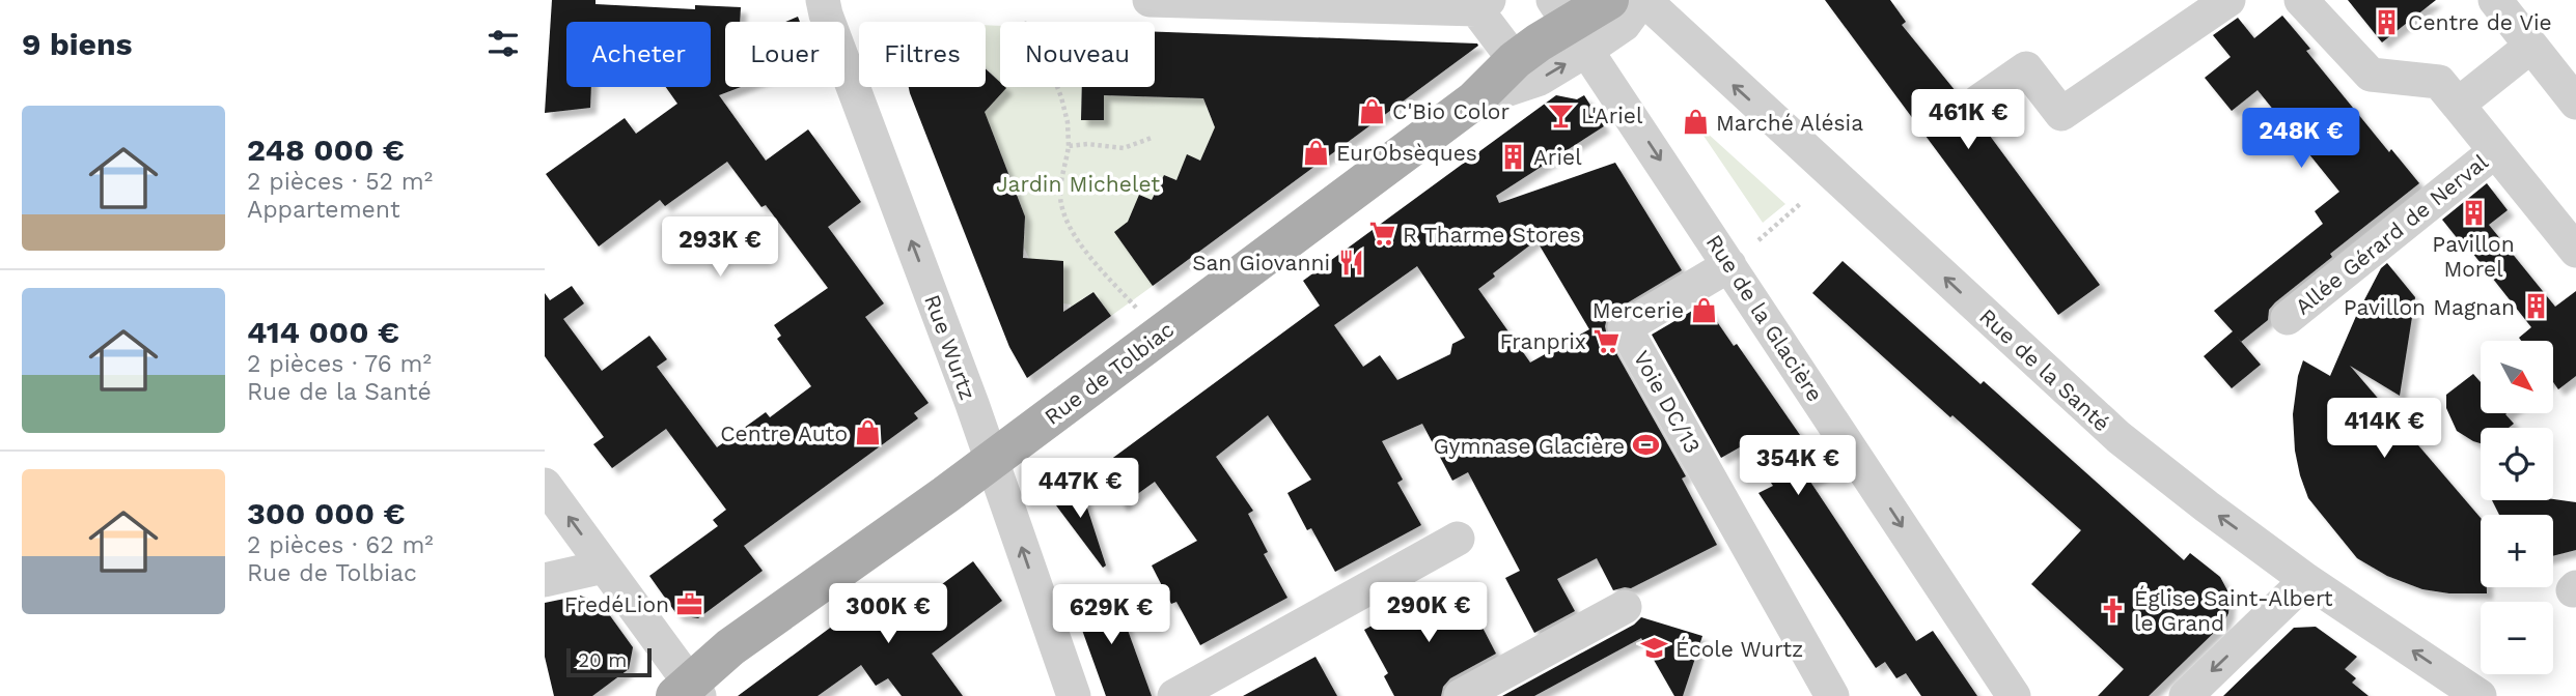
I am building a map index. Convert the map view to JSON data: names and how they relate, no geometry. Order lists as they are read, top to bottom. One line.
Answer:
{"streets":{"main road":["Rue de Tolbiac"],"street":["Allée Gérard de Nerval","Rue de la Glacière","Rue Wurtz","Rue de la Santé","Voie DC/13"]},"crossings":[["Rue de la Glacière","Rue de Tolbiac"],["Rue de la Glacière","Voie DC/13"],["Rue Wurtz","Rue de Tolbiac"]],"one_way":["Rue de la Glacière","Rue Wurtz","Rue de la Santé"],"parks":["Jardin Michelet"],"places":{"building":["Centre de Vie","Ariel","Pavillon Morel","Pavillon Magnan"],"shop":["C'Bio Color","Marché Alésia","EurObsèques","Mercerie","Centre Auto"],"bar":["L'Ariel"],"supermarket":["R Tharme Stores","Franprix"],"restaurant":["San Giovanni"],"sports":["Gymnase Glacière"],"office":["FredéLion"],"church":["Église Saint-Albert le Grand"],"school or university":["École Wurtz"]},"scale_bar":"20 m","north":"bottom right","page":{"heading":"9 biens","chip":["Acheter","Louer","Filtres","Nouveau"],"list":[{"name":"248 000 €","note":"2 pièces · 52 m² · Appartement"},{"name":"414 000 €","note":"2 pièces · 76 m² · Rue de la Santé"},{"name":"300 000 €","note":"2 pièces · 62 m² · Rue de Tolbiac"}],"price":["461K €","248K €","293K €","414K €","354K €","447K €","290K €","300K €","629K €"],"map_buttons":["+","−"],"scale":"20 m"}}
